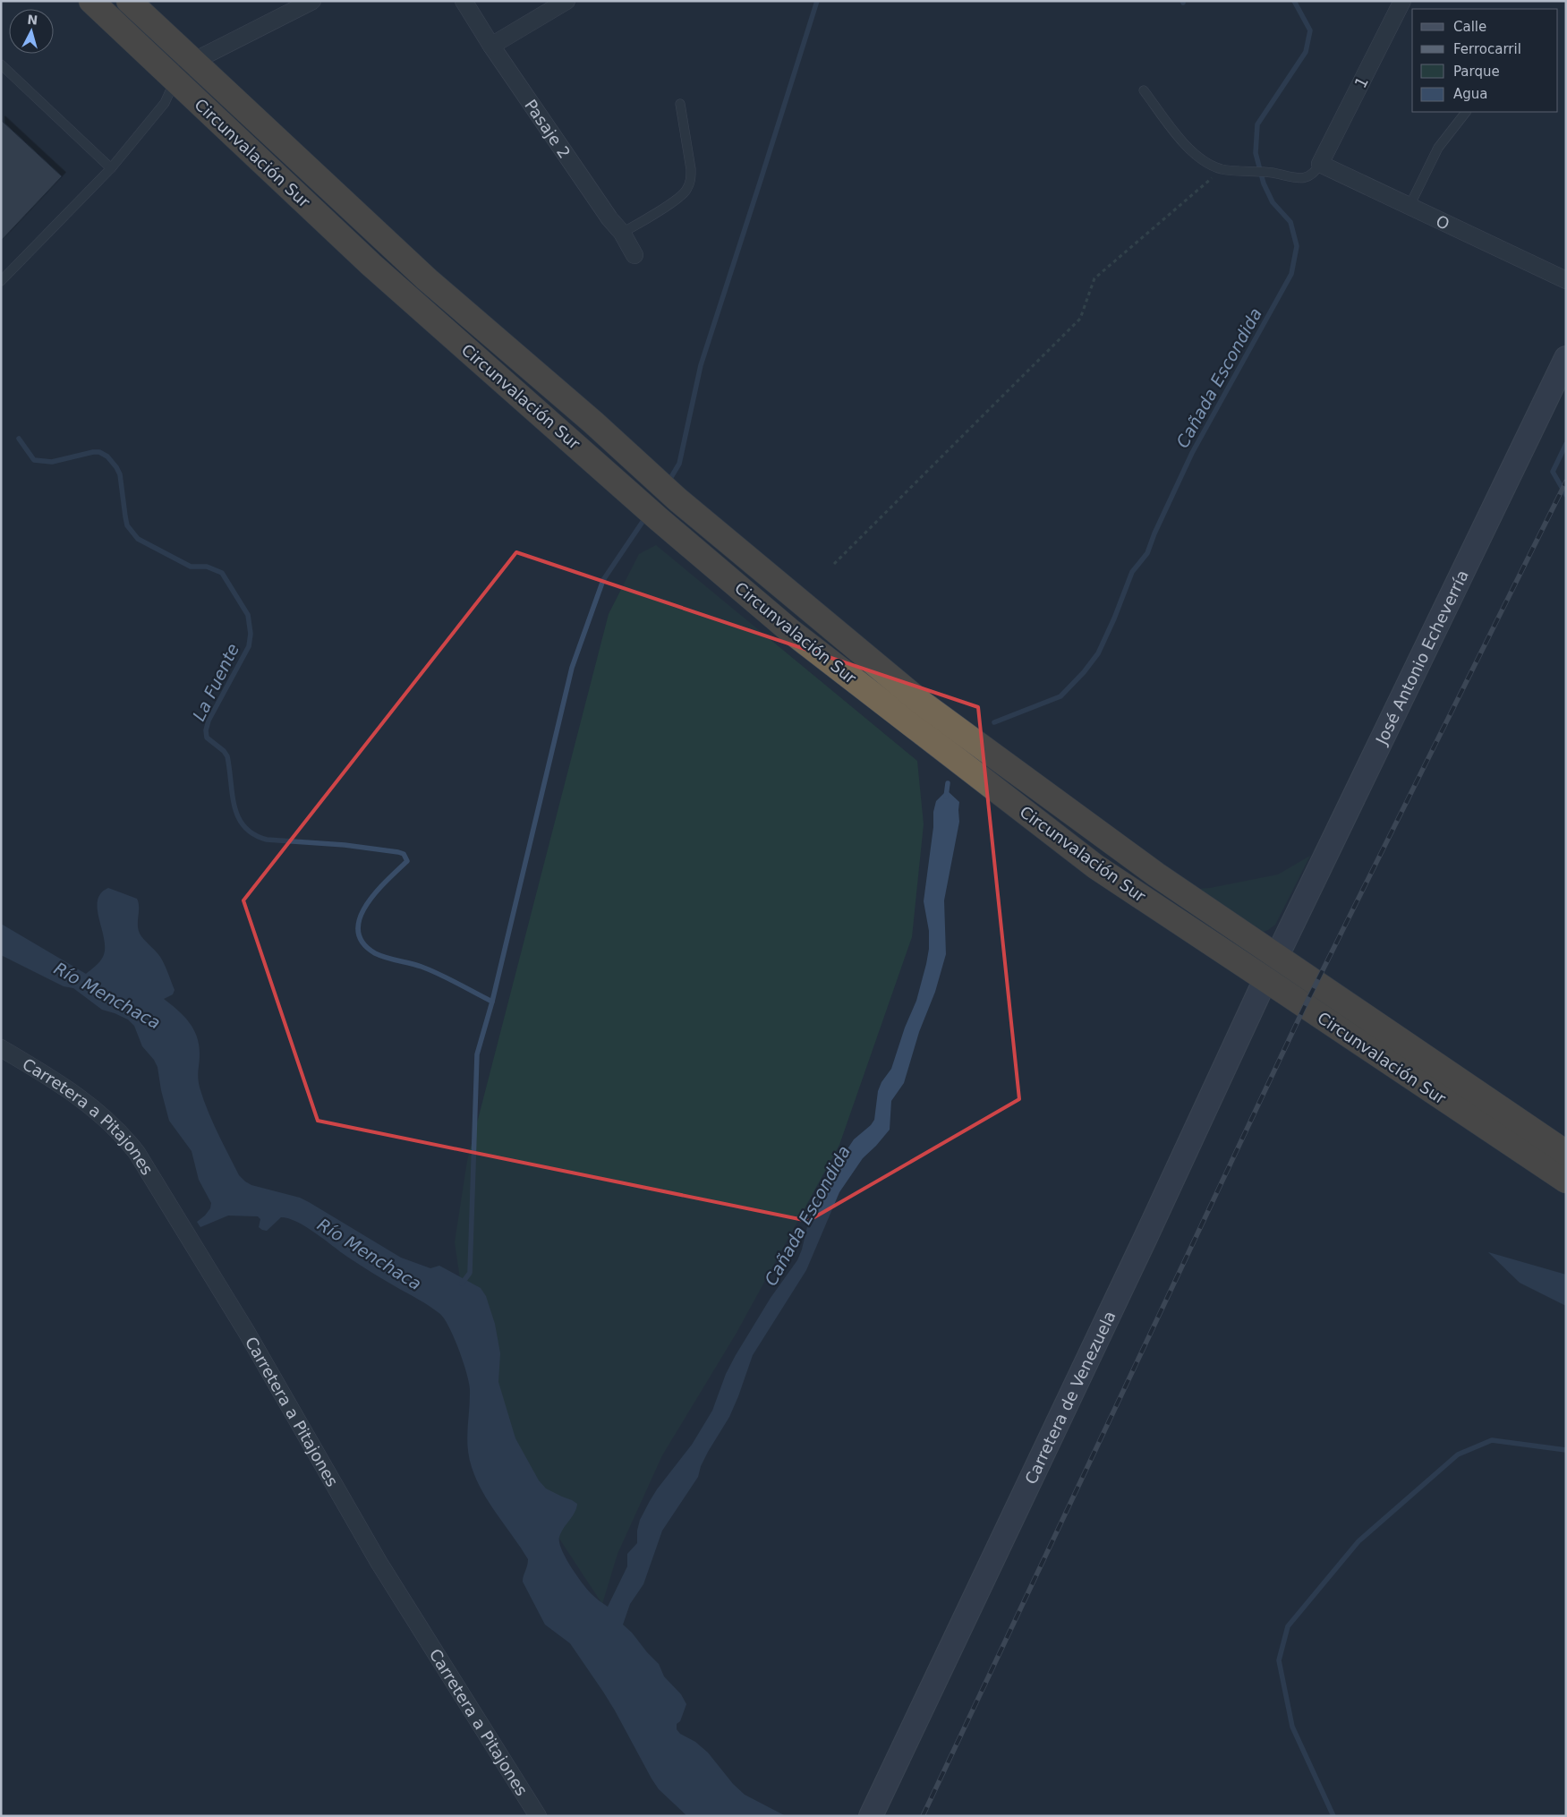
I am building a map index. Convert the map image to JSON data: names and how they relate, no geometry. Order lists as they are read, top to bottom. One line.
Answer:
{"streets":{"highway":["Circunvalación Sur"],"main road":["José Antonio Echeverría","Carretera de Venezuela"],"street":["1","Pasaje 2","O","Carretera a Pitajones"]},"crossings":[["1","O"],["Circunvalación Sur","José Antonio Echeverría"],["Circunvalación Sur","Carretera de Venezuela"]],"water":["Cañada Escondida","La Fuente","Río Menchaca"],"legend":["Calle","Ferrocarril","Parque","Agua"],"north":"top"}
